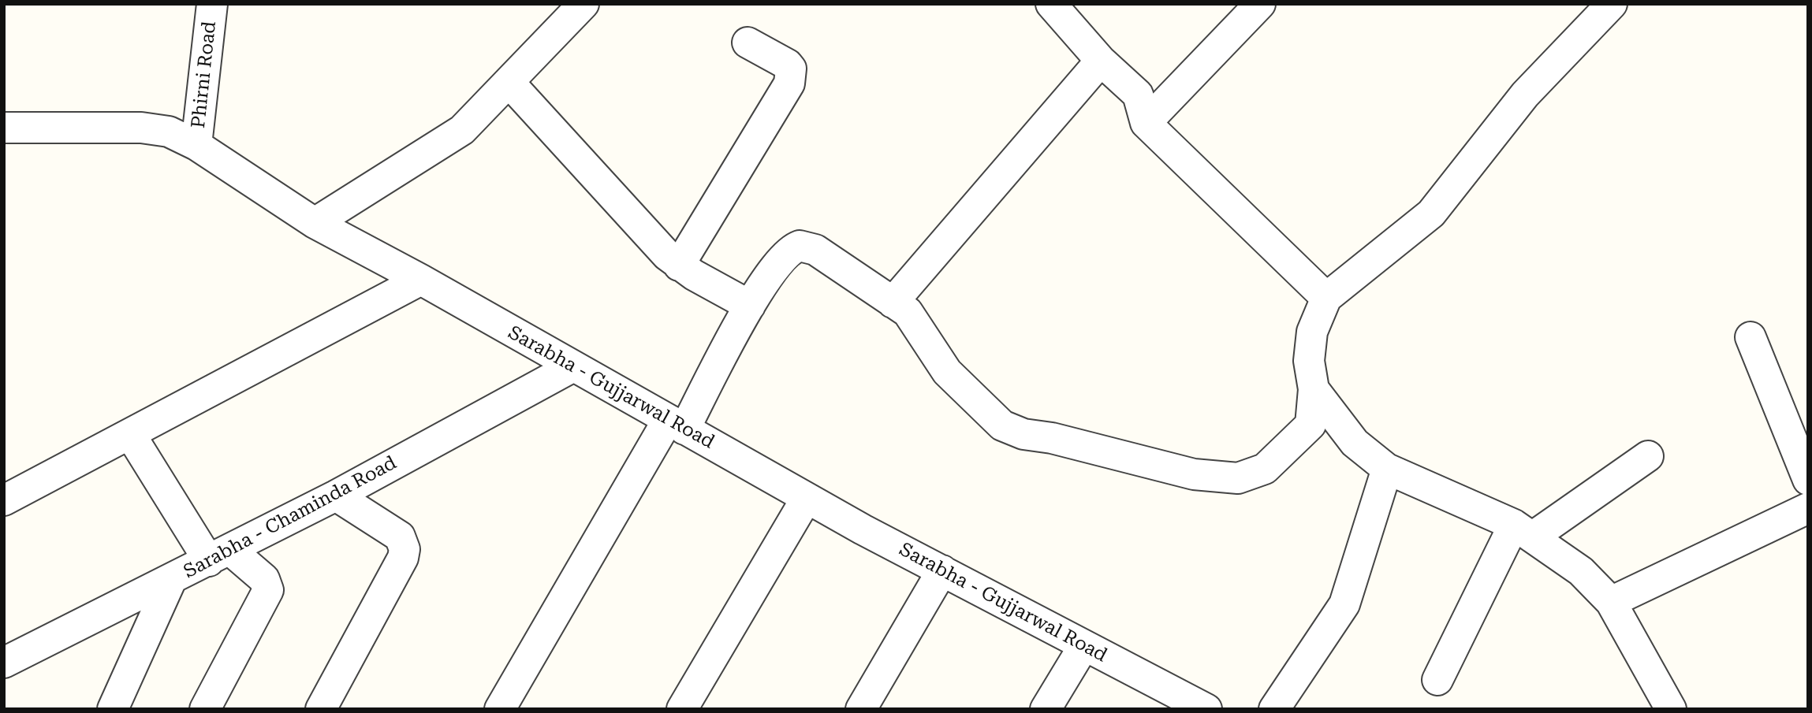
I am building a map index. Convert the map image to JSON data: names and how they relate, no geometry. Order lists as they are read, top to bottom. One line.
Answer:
{"streets":{"street":["Phirni Road","Sarabha - Gujjarwal Road","Sarabha - Chaminda Road"]},"crossings":[["Phirni Road","Sarabha - Gujjarwal Road"],["Sarabha - Gujjarwal Road","Sarabha - Chaminda Road"]]}
